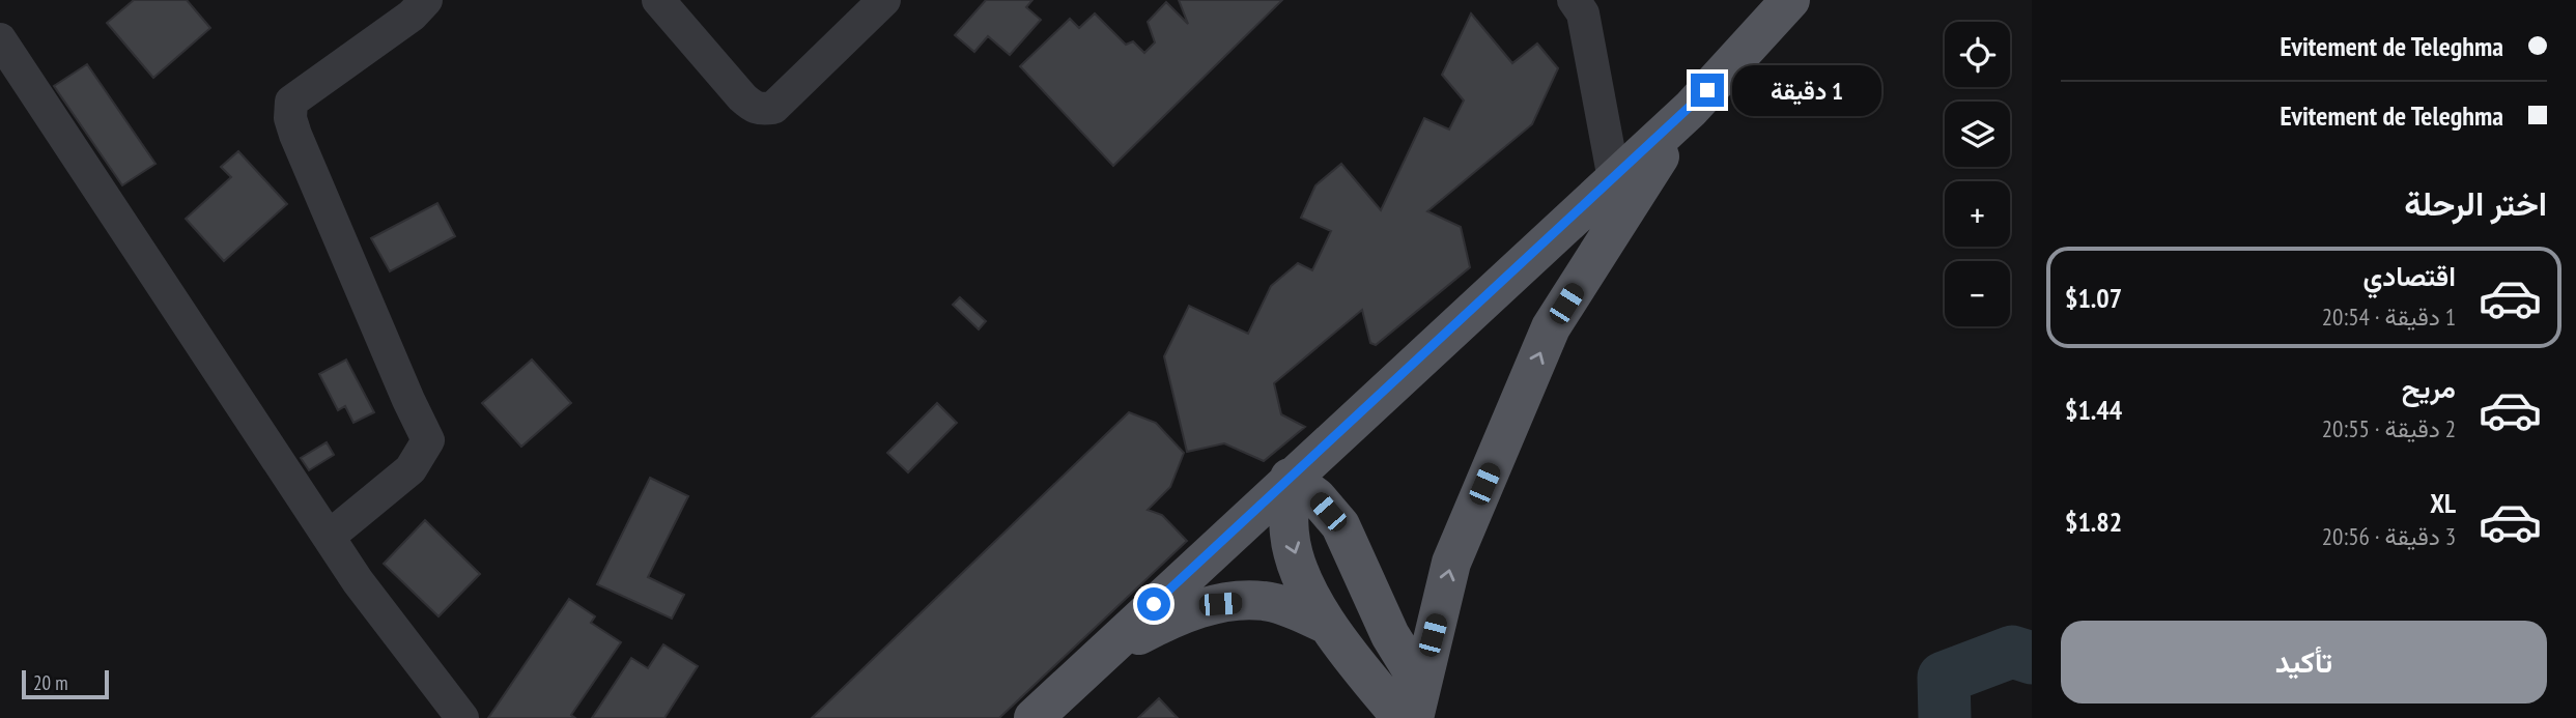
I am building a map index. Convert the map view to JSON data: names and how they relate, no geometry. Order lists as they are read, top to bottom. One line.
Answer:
{"scale_bar":"20 m","page":{"banner":["Evitement de Teleghma","Evitement de Teleghma"],"map_buttons":["+","−"],"bubble":"1 دقيقة","heading":"اختر الرحلة","list":[{"name":"اقتصادي","note":"1 دقيقة · 20:54","value":"$1.07"},{"name":"مريح","note":"2 دقيقة · 20:55","value":"$1.44"},{"name":"XL","note":"3 دقيقة · 20:56","value":"$1.82"}],"buttons":"تأكيد","scale":"20 m"}}
